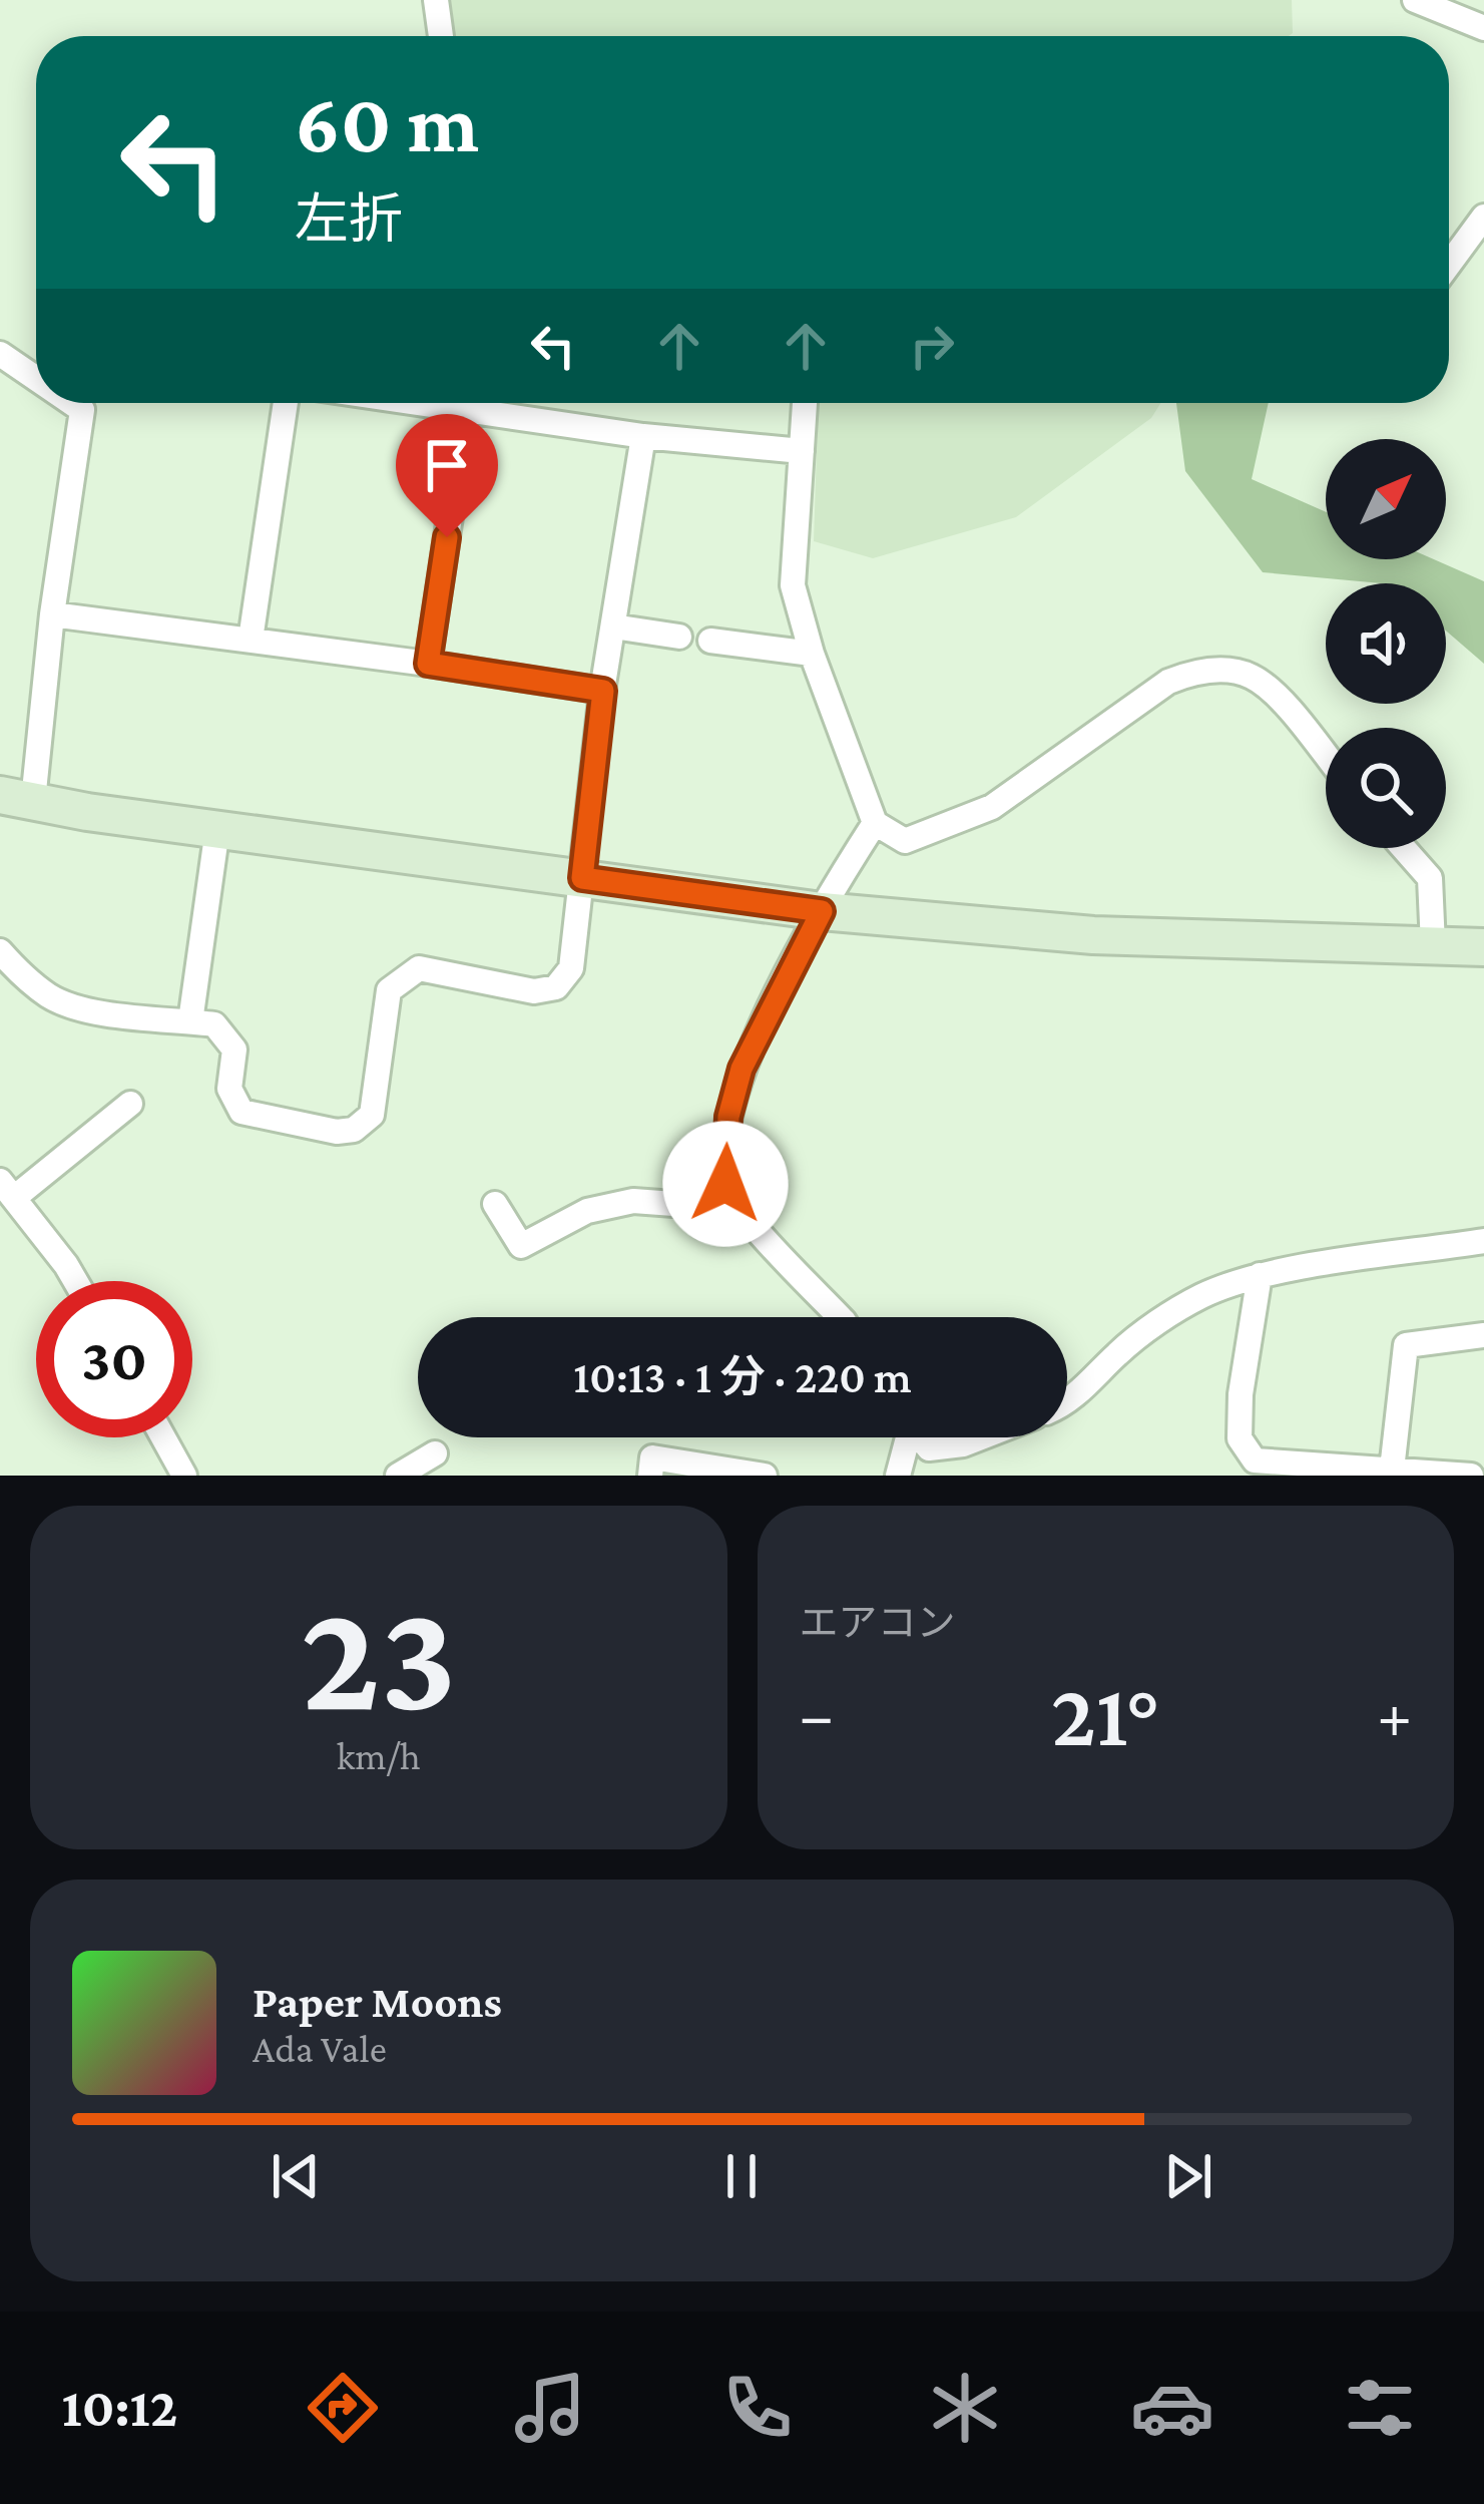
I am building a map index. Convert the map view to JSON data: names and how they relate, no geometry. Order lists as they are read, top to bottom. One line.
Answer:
{"north":"top right","page":{"turn":["60 m","左折"],"limit":"30","trip":"10:13 · 1 分 · 220 m","tile":[["23","km/h"],"エアコン"],"heat":["−","21°","+"],"song":["Paper Moons","Ada Vale"],"tabs":"10:12"}}
